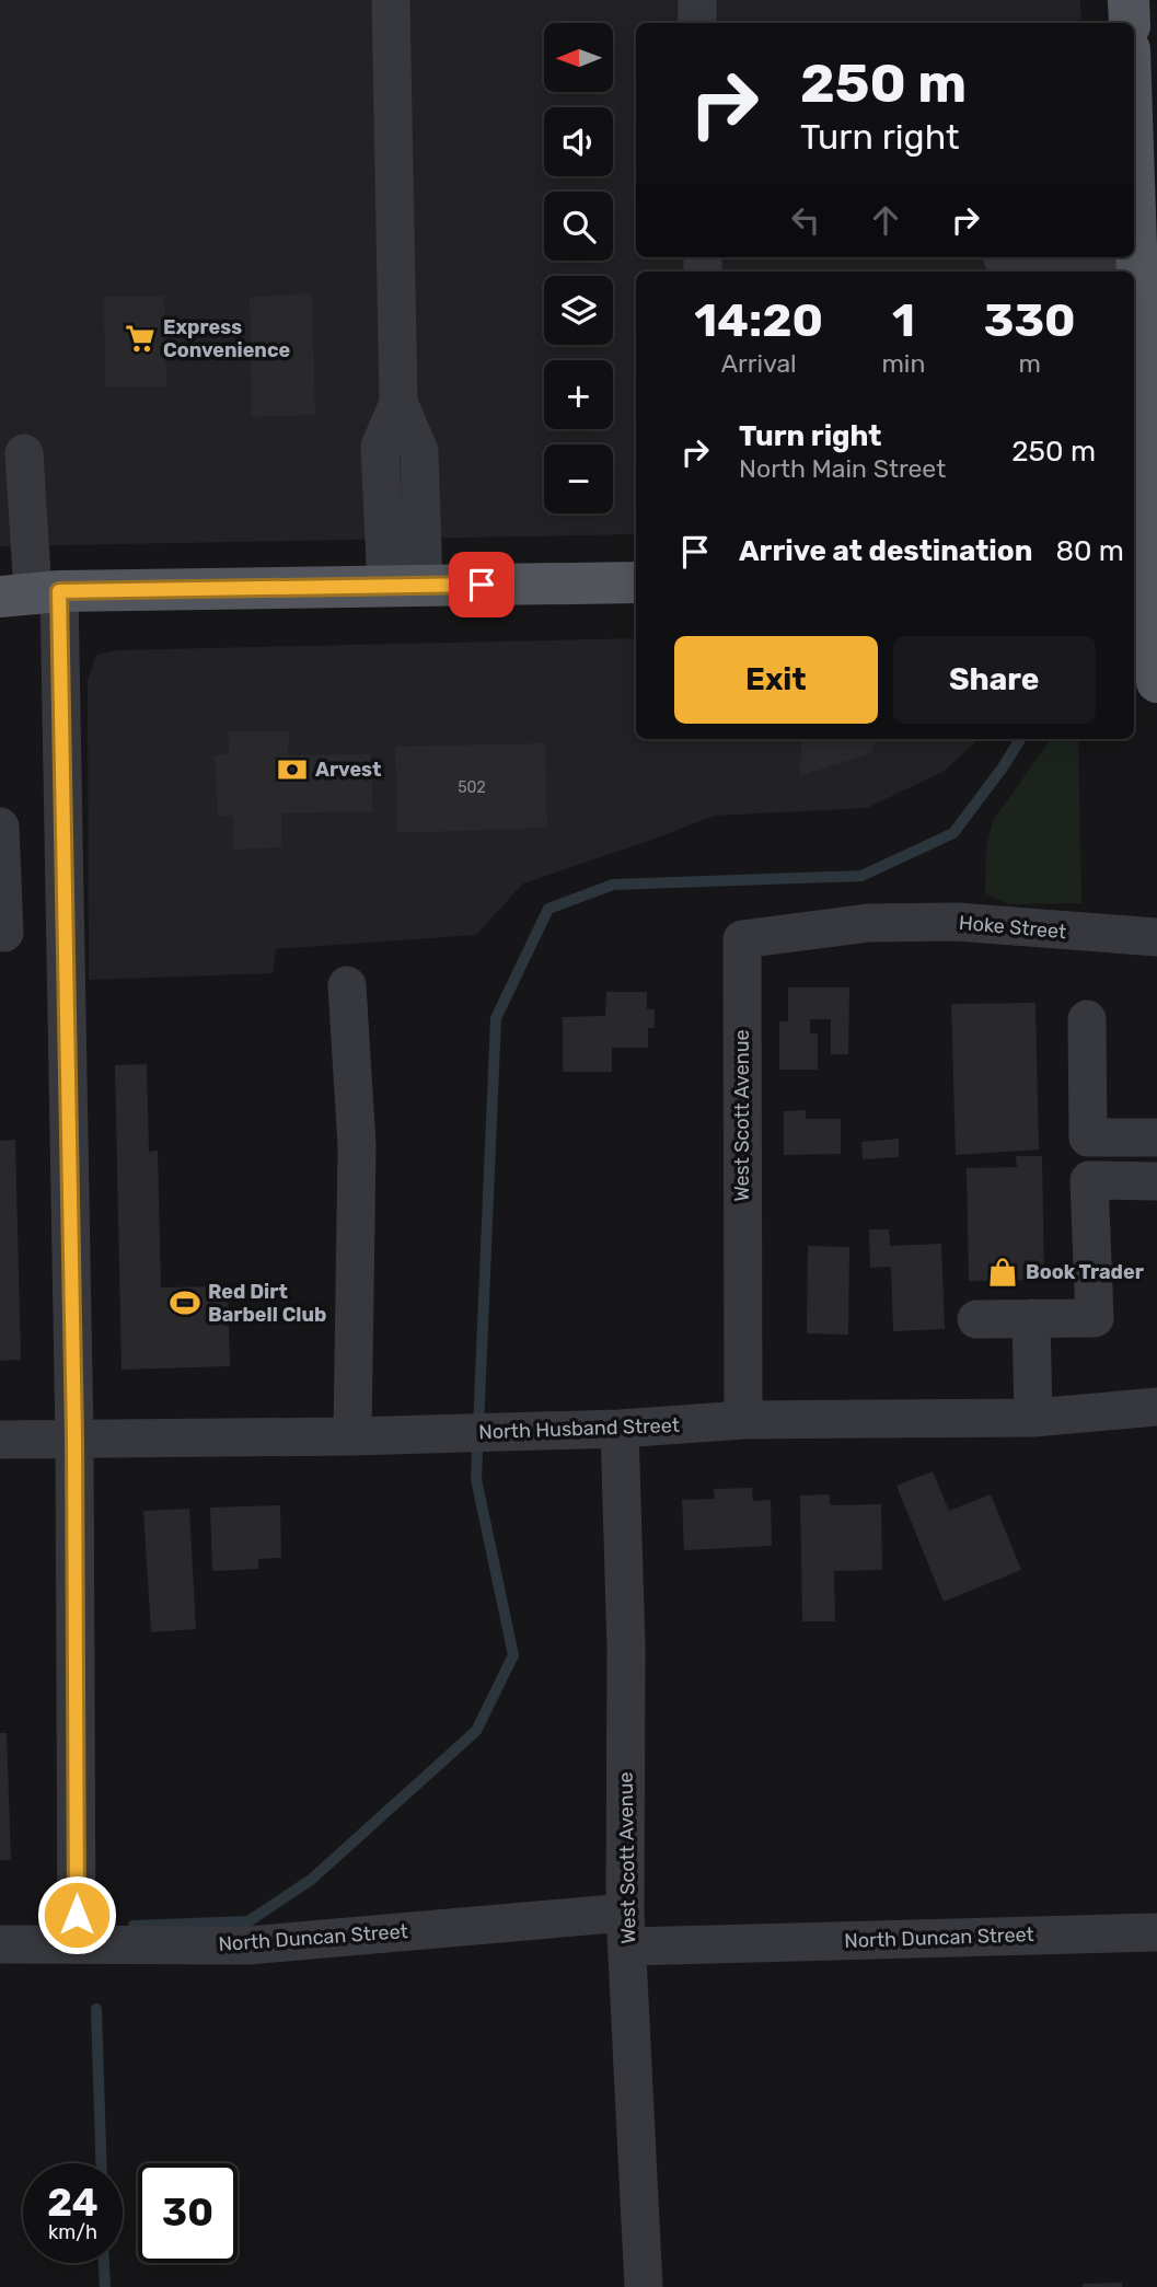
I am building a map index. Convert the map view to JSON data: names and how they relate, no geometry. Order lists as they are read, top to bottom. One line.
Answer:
{"streets":{"street":["Hoke Street","West Scott Avenue","North Husband Street","North Duncan Street"]},"crossings":[["Hoke Street","West Scott Avenue"],["West Scott Avenue","North Husband Street"],["West Scott Avenue","North Duncan Street"]],"places":{"supermarket":["Express Convenience"],"bank":["Arvest"],"shop":["Book Trader"],"sports":["Red Dirt Barbell Club"]},"house_numbers":["502"],"north":"left","page":{"map_buttons":["+","−"],"turn":["250 m","Turn right"],"eta":["14:20","Arrival","1","min","330","m"],"list":[{"name":"Turn right","note":"North Main Street","value":"250 m"},{"name":"Arrive at destination","value":"80 m"}],"buttons":["Exit","Share"],"speed":"24 km/h","limit":"30"}}
